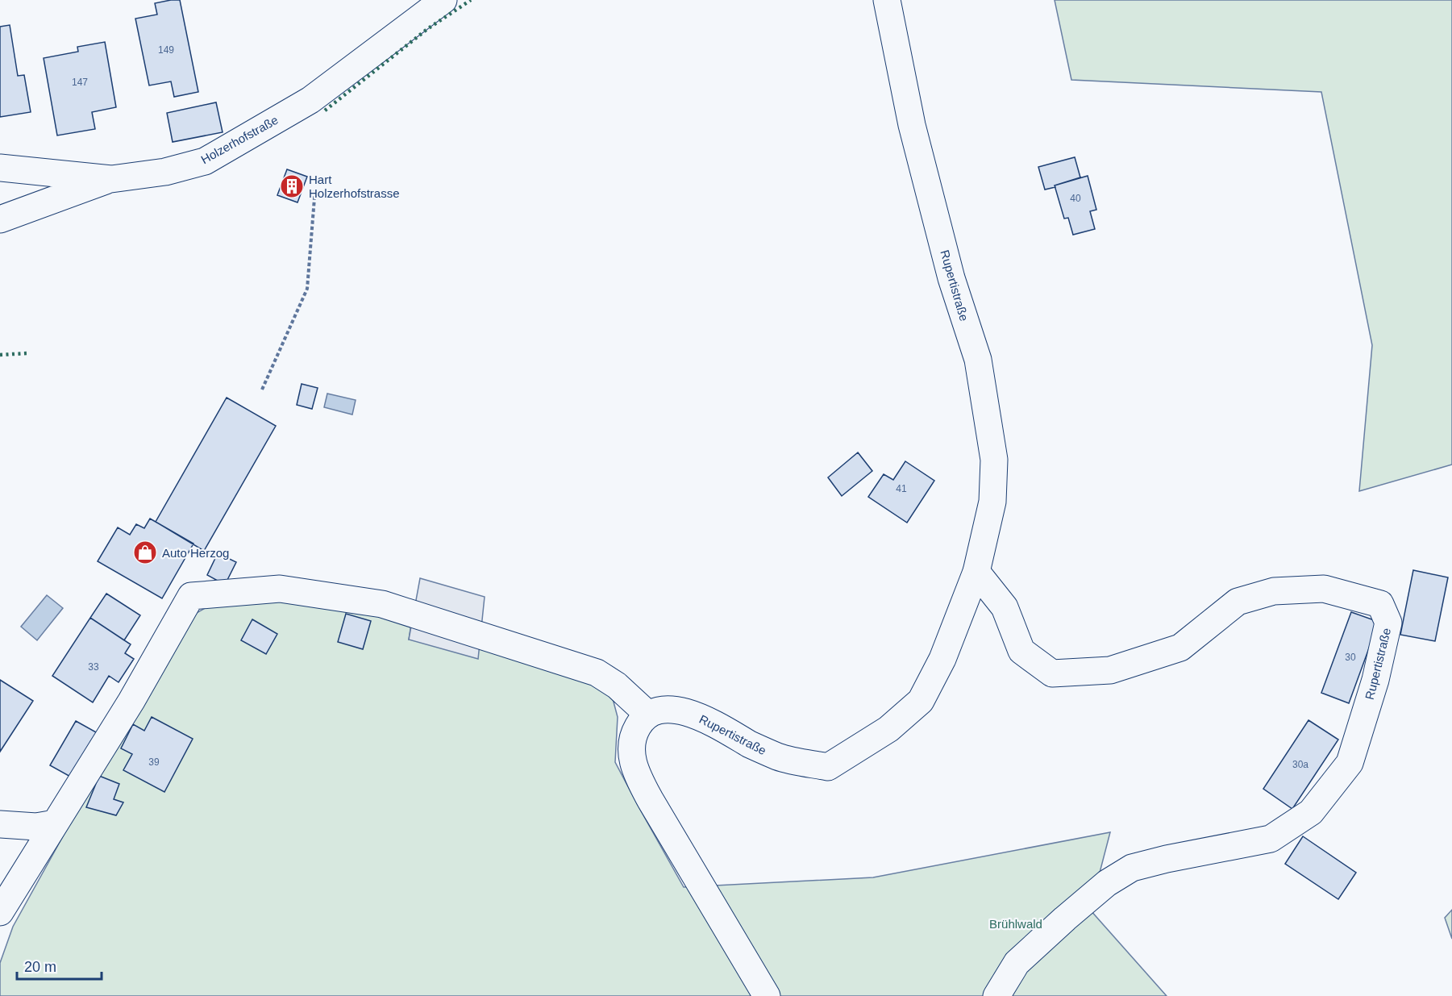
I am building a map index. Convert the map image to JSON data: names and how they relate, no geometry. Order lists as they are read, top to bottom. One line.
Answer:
{"streets":{"main road":["Holzerhofstraße","Rupertistraße"]},"parks":["Brühlwald"],"places":{"building":["Hart Holzerhofstrasse"],"shop":["Auto Herzog"]},"house_numbers":["149","147","40","41","30","33","39","30a"],"scale_bar":"20 m"}
